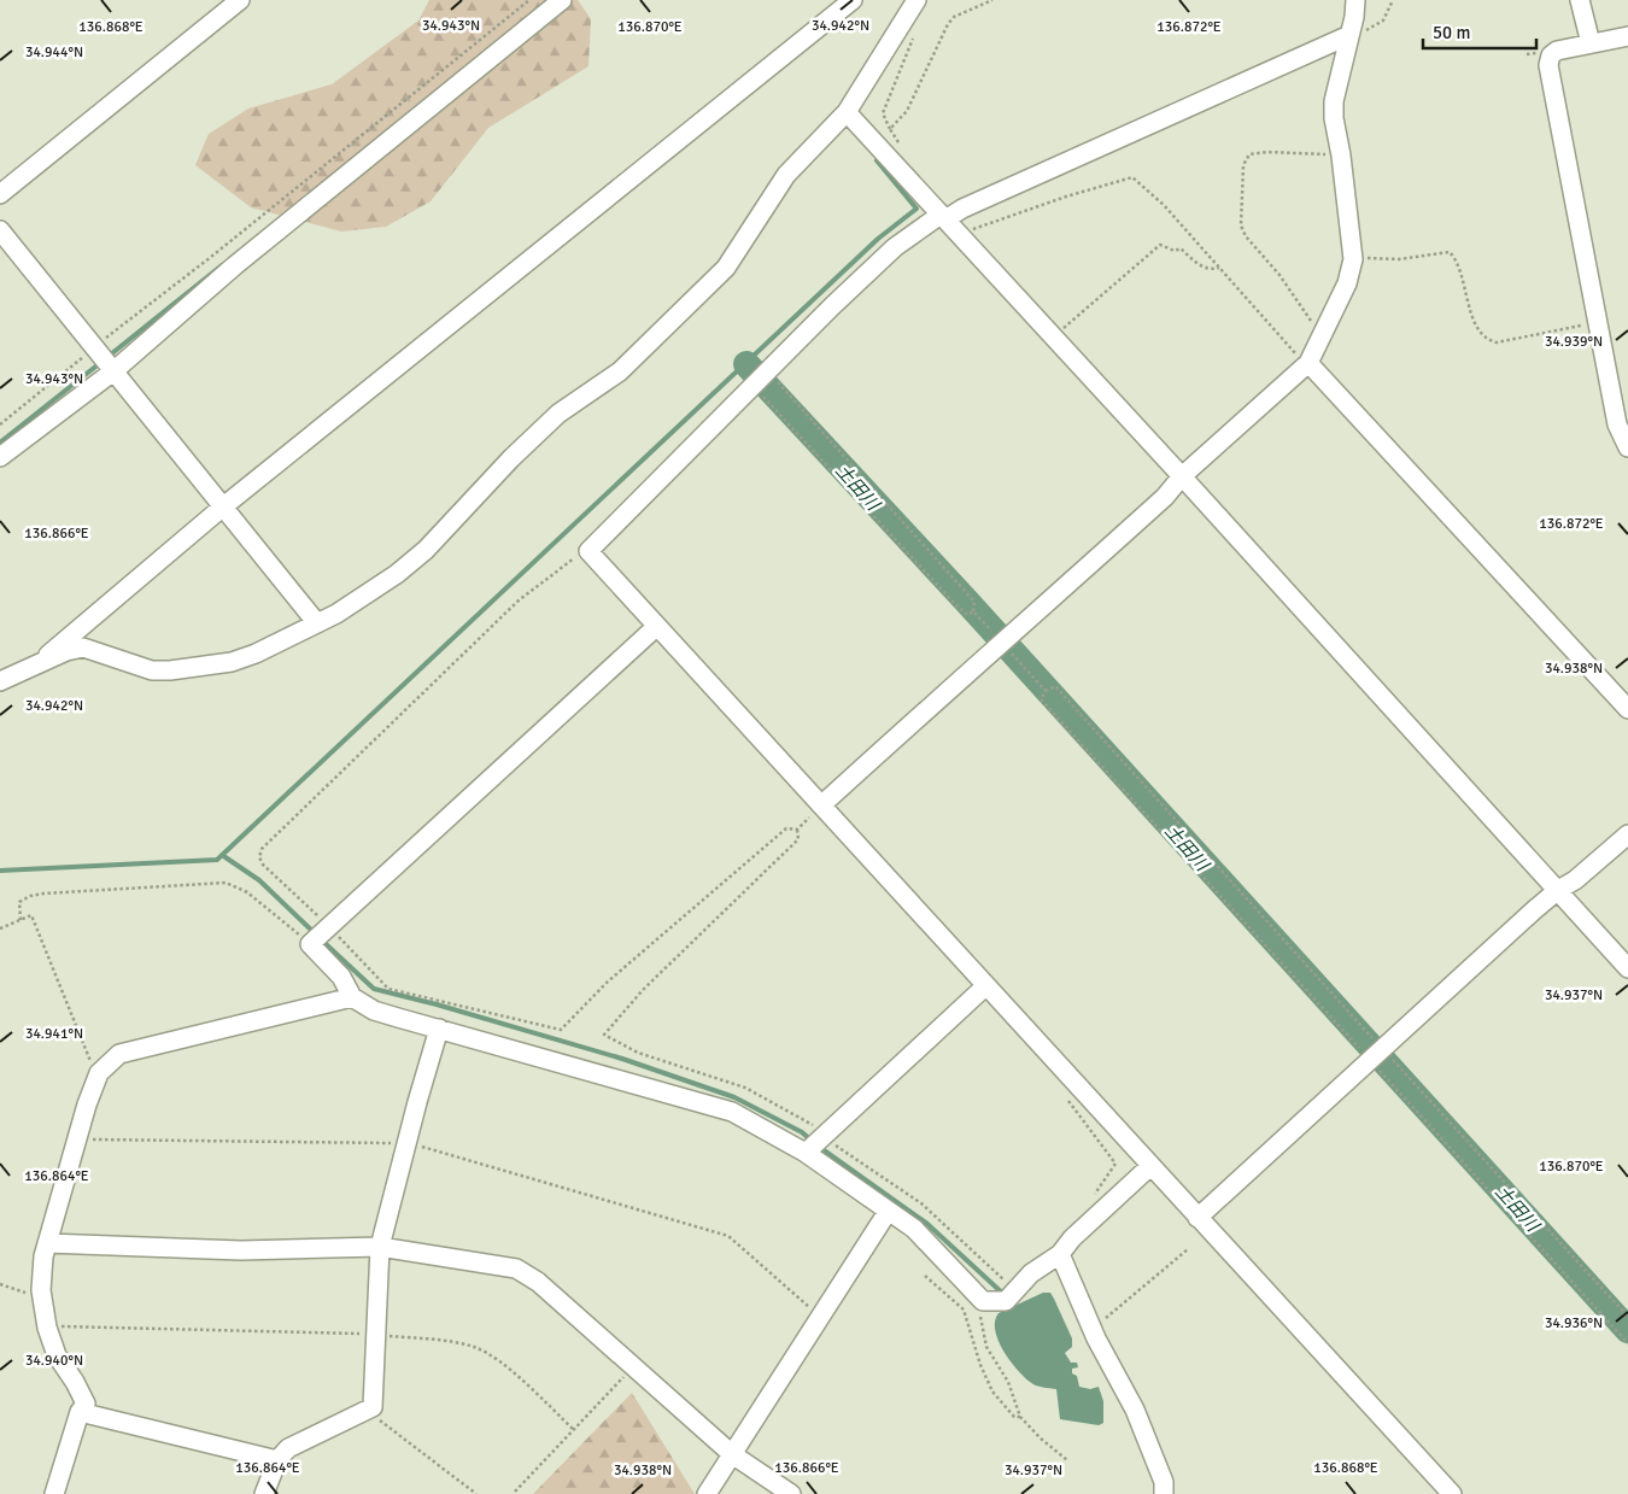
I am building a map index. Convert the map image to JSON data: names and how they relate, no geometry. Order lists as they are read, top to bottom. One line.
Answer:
{"water":["土田川"],"scale_bar":"50 m","coordinates":["34.943°N","34.942°N","136.868°E","136.870°E","136.872°E","34.944°N","34.939°N","136.866°E","34.938°N","34.937°N","34.941°N","136.864°E","34.936°N","34.940°N"]}
